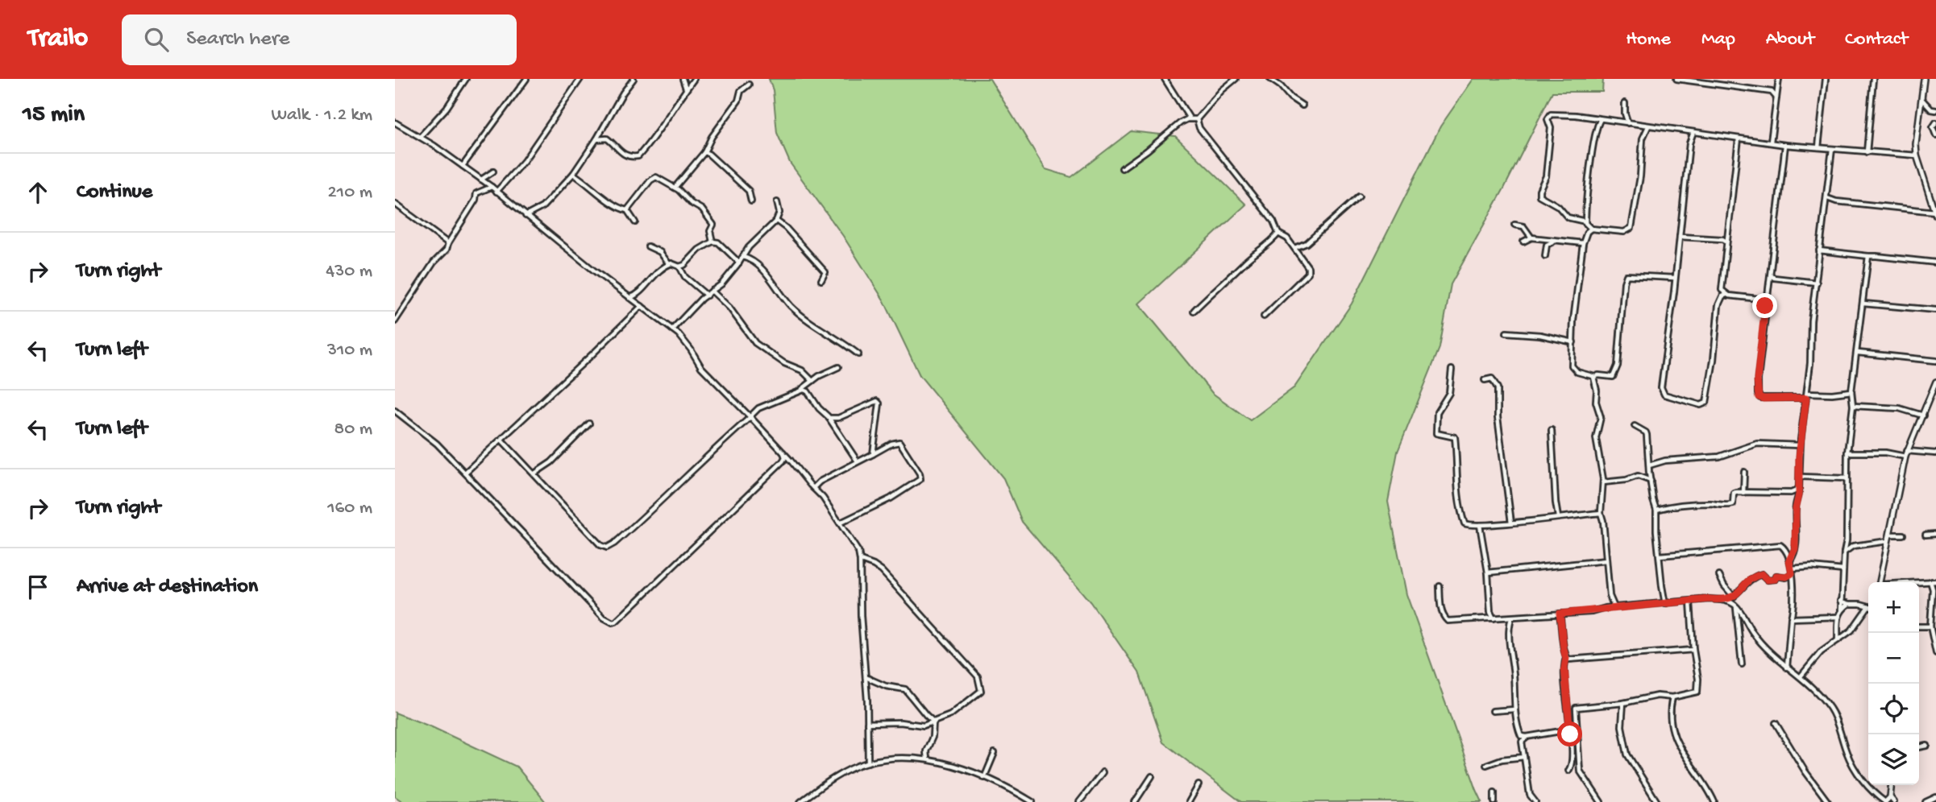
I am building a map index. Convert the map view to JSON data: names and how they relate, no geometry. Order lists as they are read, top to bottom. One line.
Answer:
{"page":{"header":"Trailo","search":"Search here","nav":["Home","Map","About","Contact"],"heading":["15 min","Walk · 1.2 km"],"list":[["Continue","210 m"],["Turn right","430 m"],["Turn left","310 m"],["Turn left","80 m"],["Turn right","160 m"],"Arrive at destination"],"map_buttons":["+","−"]}}
